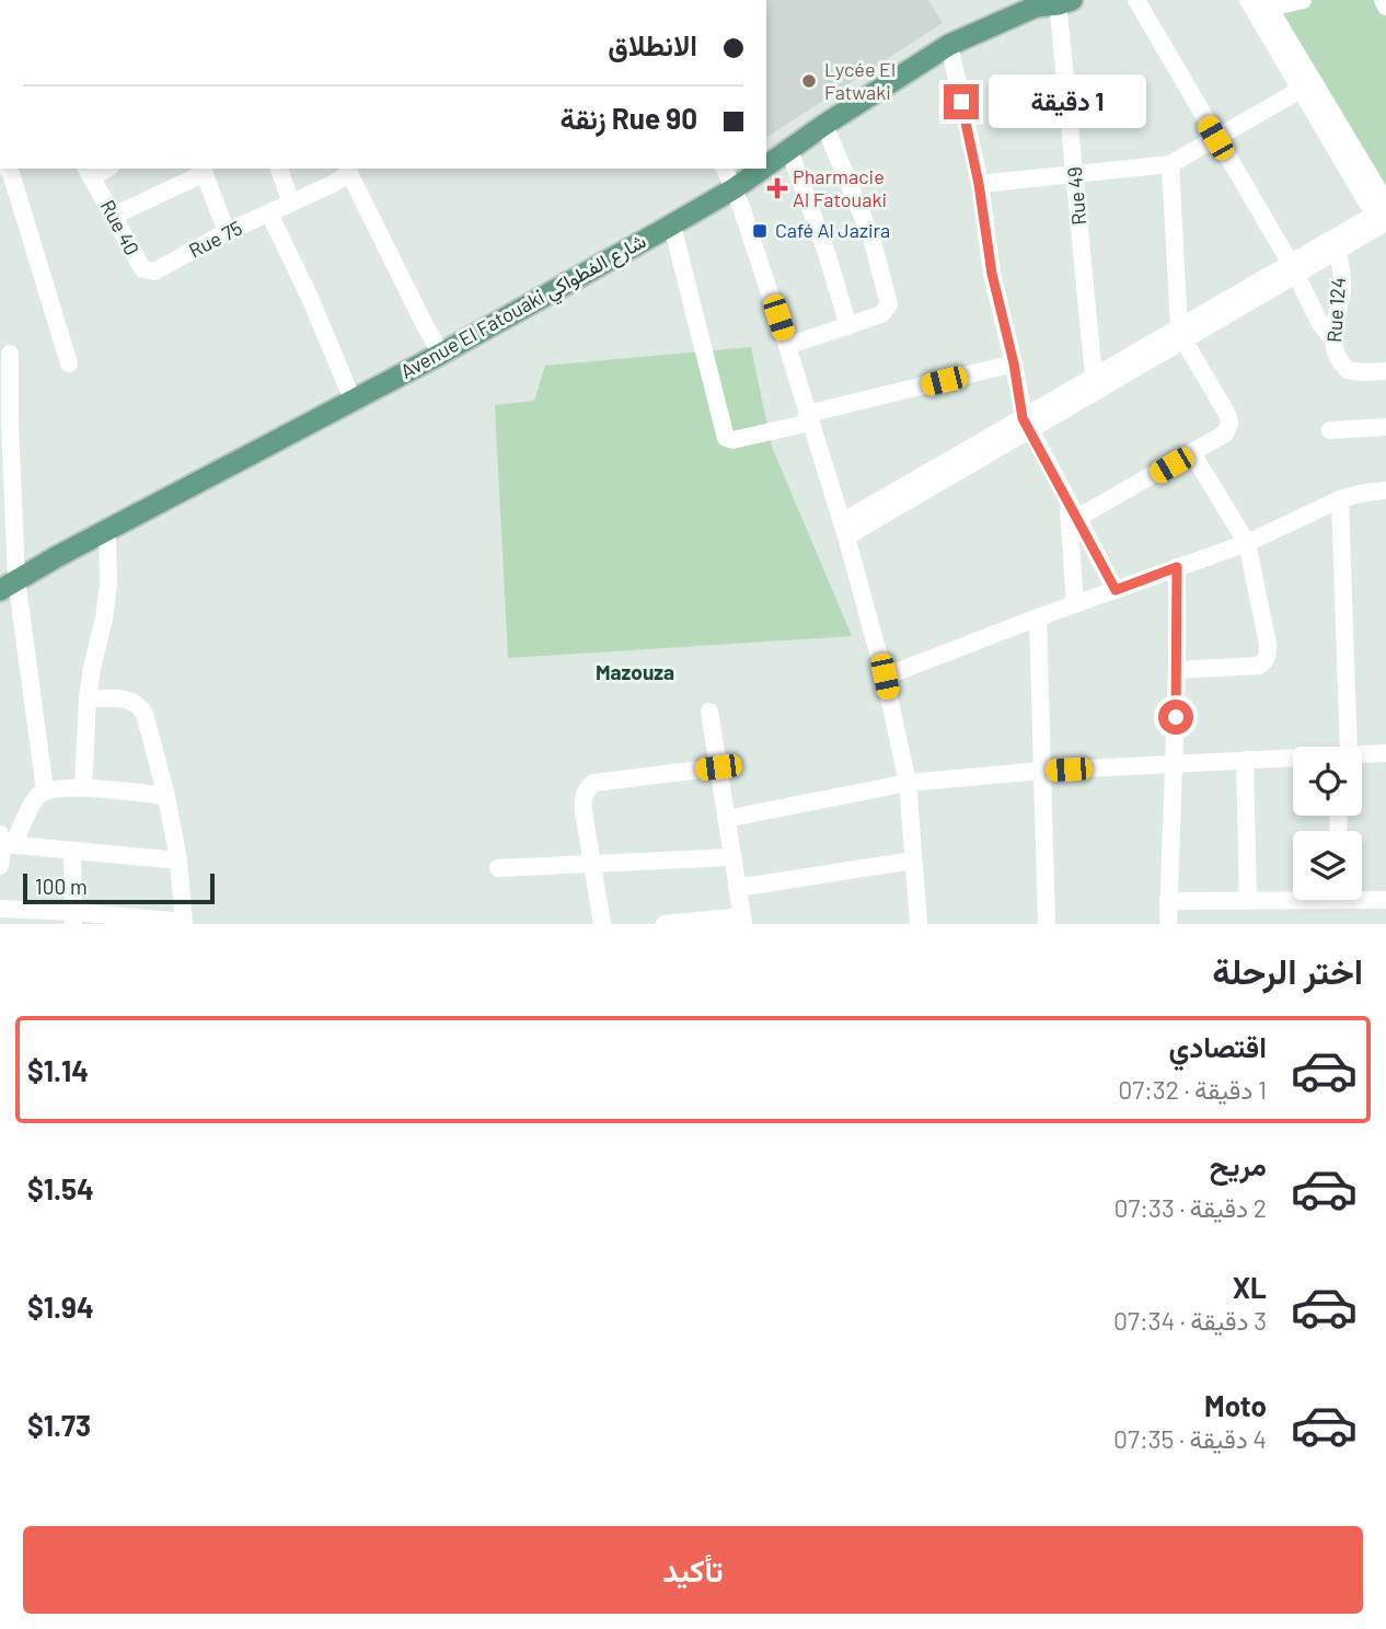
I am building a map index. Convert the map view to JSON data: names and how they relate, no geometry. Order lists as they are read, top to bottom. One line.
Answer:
{"streets":{"main road":["Avenue El Fatouaki شارع الفطواكي"],"street":["Rue 49","Rue 40","Rue 75","Rue 124"]},"crossings":[["Rue 49","Avenue El Fatouaki شارع الفطواكي"],["Rue 40","Rue 75"]],"districts":["Mazouza"],"places":{"other":["Lycée El Fatwaki"],"health":["Pharmacie Al Fatouaki"],"transit":["Café Al Jazira"]},"scale_bar":"100 m","page":{"banner":["الانطلاق","Rue 90 زنقة"],"bubble":"1 دقيقة","scale":"100 m","heading":"اختر الرحلة","list":[{"name":"اقتصادي","note":"1 دقيقة · 07:32","value":"$1.14"},{"name":"مريح","note":"2 دقيقة · 07:33","value":"$1.54"},{"name":"XL","note":"3 دقيقة · 07:34","value":"$1.94"},{"name":"Moto","note":"4 دقيقة · 07:35","value":"$1.73"}],"buttons":"تأكيد"}}
